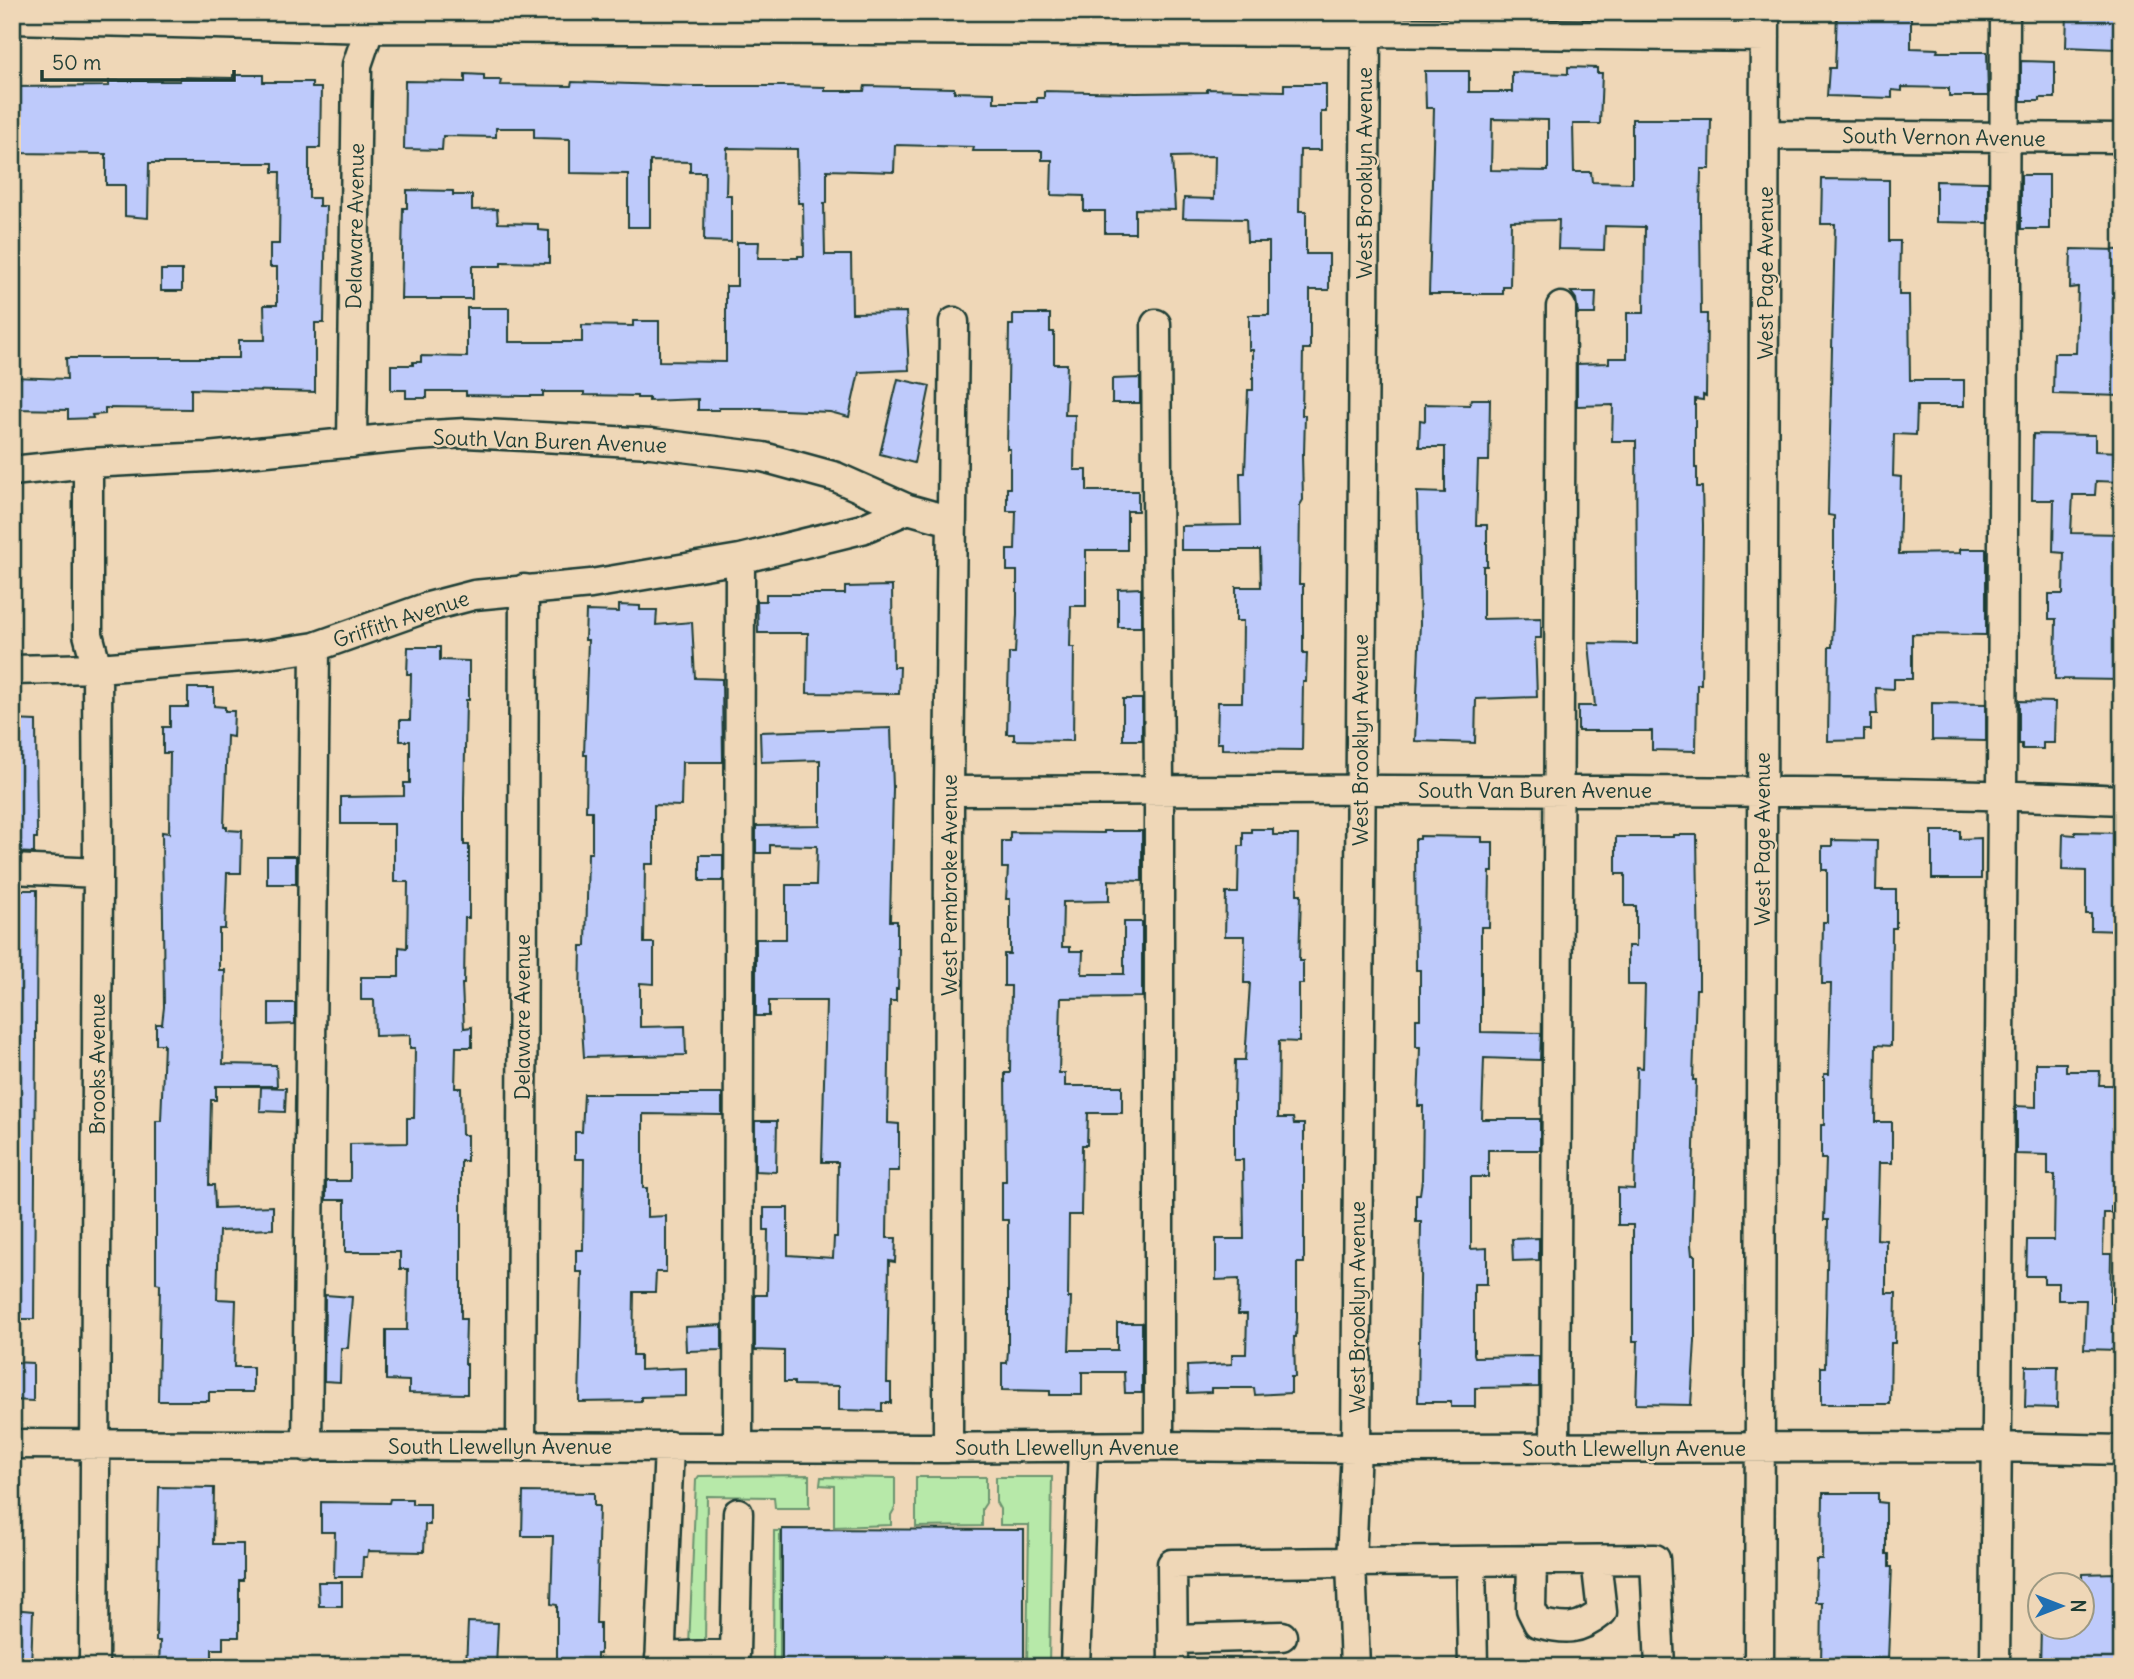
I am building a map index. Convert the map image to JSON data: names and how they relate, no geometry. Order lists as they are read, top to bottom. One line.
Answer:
{"streets":{"street":["South Vernon Avenue","West Brooklyn Avenue","Delaware Avenue","West Page Avenue","South Van Buren Avenue","Griffith Avenue","West Pembroke Avenue","Brooks Avenue","South Llewellyn Avenue"]},"crossings":[["South Vernon Avenue","West Page Avenue"],["West Brooklyn Avenue","South Van Buren Avenue"],["West Brooklyn Avenue","South Llewellyn Avenue"],["Delaware Avenue","South Van Buren Avenue"],["Delaware Avenue","Griffith Avenue"],["Delaware Avenue","South Llewellyn Avenue"],["West Page Avenue","South Van Buren Avenue"],["West Page Avenue","South Llewellyn Avenue"],["South Van Buren Avenue","Griffith Avenue"],["South Van Buren Avenue","West Pembroke Avenue"],["South Van Buren Avenue","Brooks Avenue"],["Griffith Avenue","Brooks Avenue"],["West Pembroke Avenue","South Llewellyn Avenue"],["Brooks Avenue","South Llewellyn Avenue"]],"scale_bar":"50 m","north":"right"}
